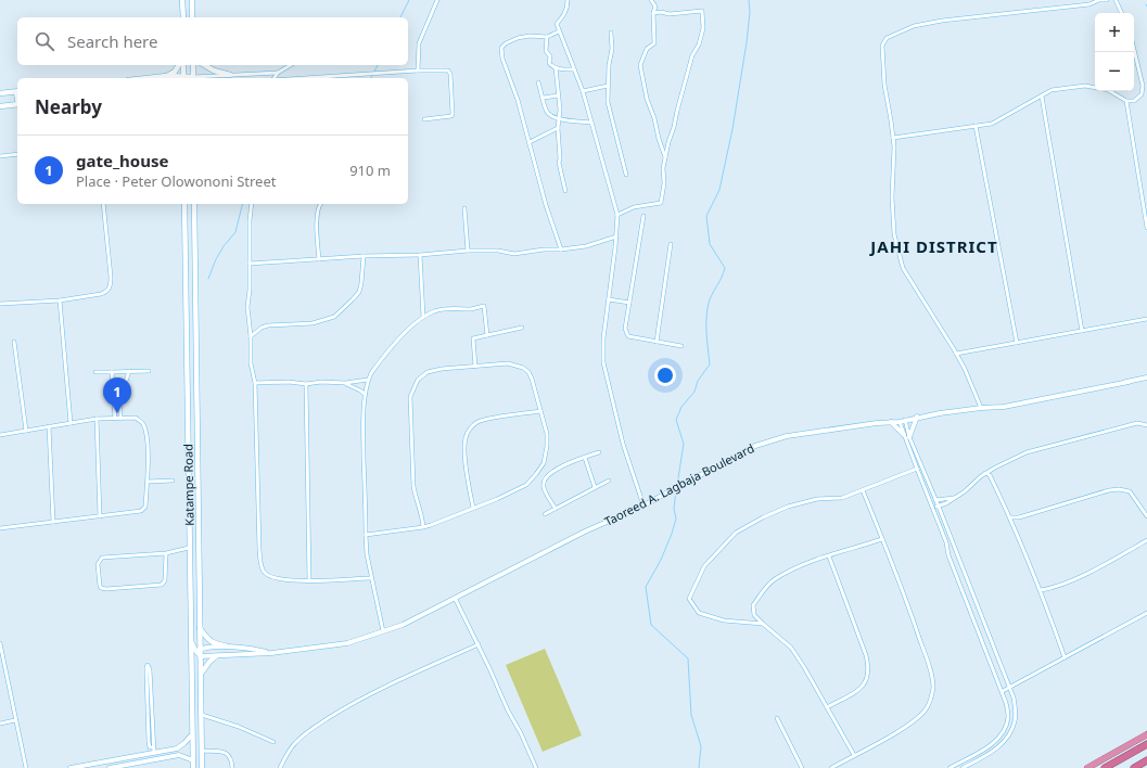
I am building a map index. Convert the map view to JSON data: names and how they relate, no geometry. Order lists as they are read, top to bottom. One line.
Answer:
{"streets":{"main road":["Katampe Road"],"street":["Taoreed A. Lagbaja Boulevard"]},"crossings":[["Katampe Road","Taoreed A. Lagbaja Boulevard"]],"districts":["JAHI DISTRICT"],"page":{"map_buttons":["+","−"],"search":"Search here","heading":"Nearby","list":[{"mark":"1","name":"gate_house","note":"Place · Peter Olowononi Street","value":"910 m"}],"pins":"1"}}
